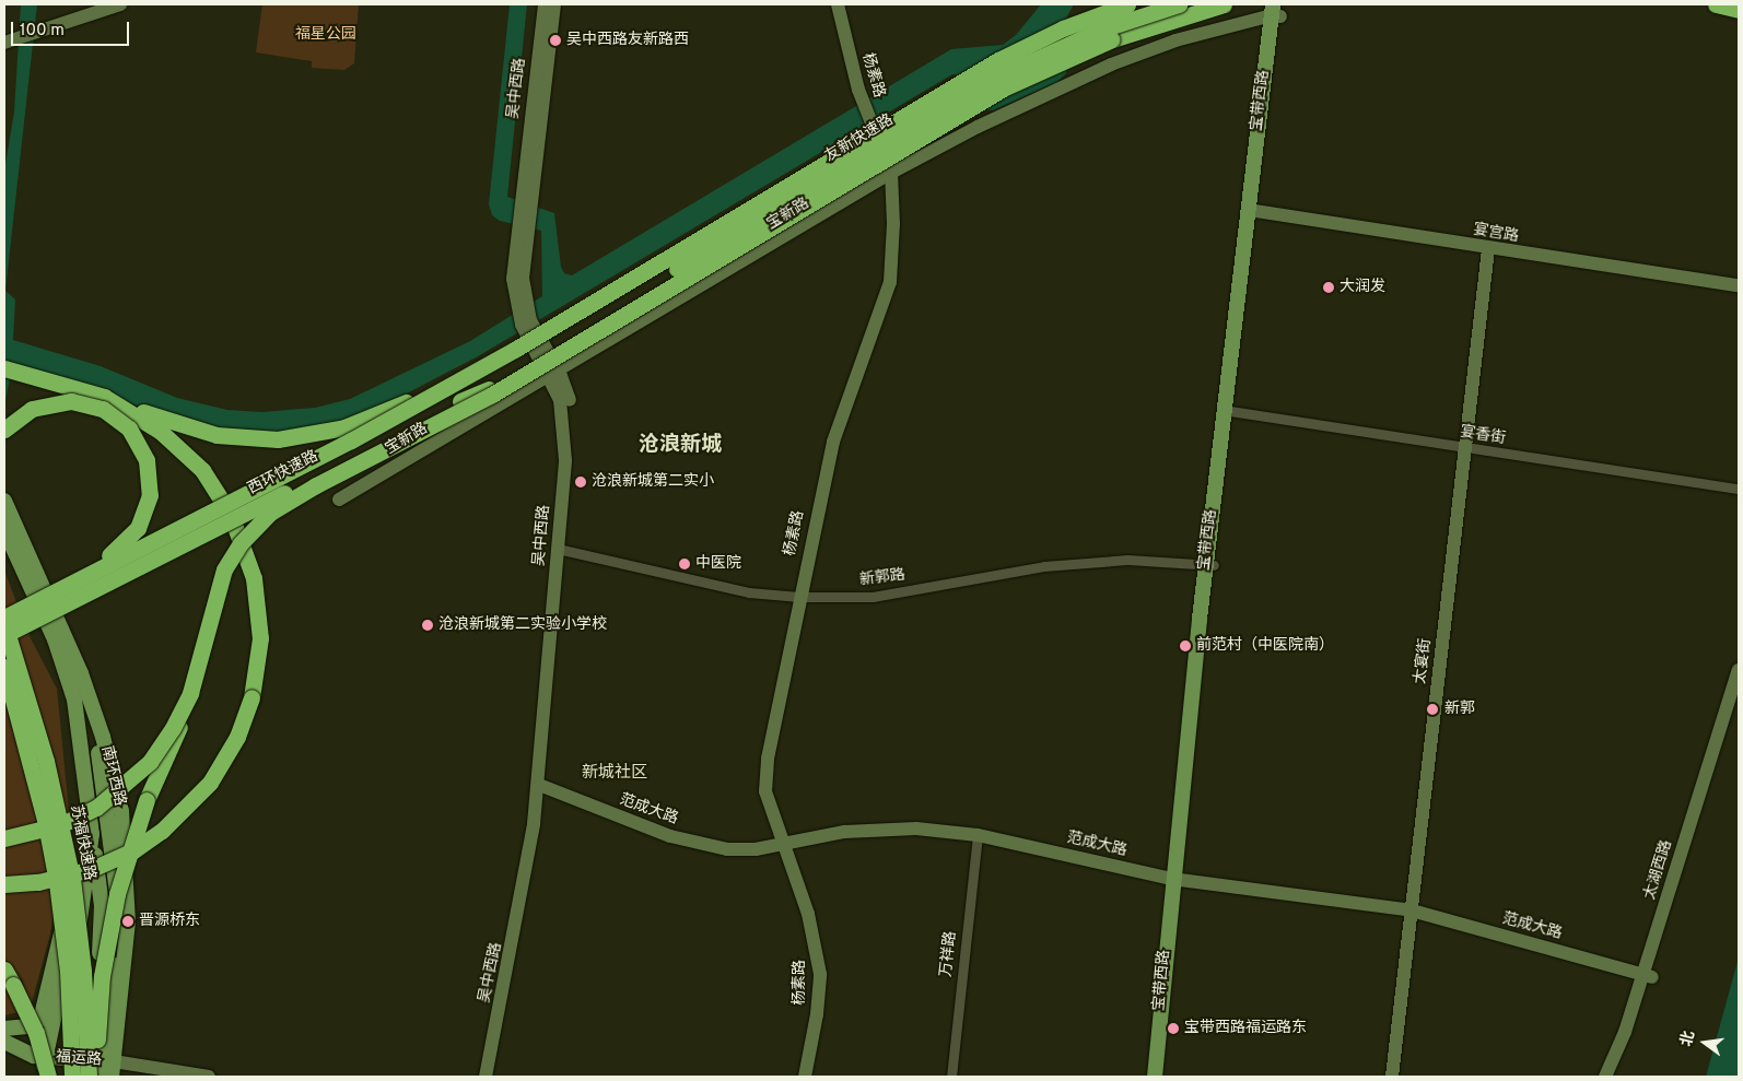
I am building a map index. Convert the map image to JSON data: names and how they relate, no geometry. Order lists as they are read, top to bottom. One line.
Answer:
{"streets":{"highway":["友新快速路","西环快速路","苏福快速路"],"main road":["宝带西路","南环西路","福运路"],"street":["杨素路","吴中西路","宝新路","宴宫路","宴香街","新郭路","太宴街","范成大路","太湖西路","万祥路"]},"crossings":[["杨素路","宝新路"],["杨素路","新郭路"],["杨素路","范成大路"],["吴中西路","宝新路"],["吴中西路","新郭路"],["吴中西路","范成大路"],["宝带西路","宝新路"],["宝带西路","宴宫路"],["宝带西路","宴香街"],["宝带西路","新郭路"],["宝带西路","范成大路"],["友新快速路","西环快速路"],["宴宫路","太宴街"],["宴香街","太宴街"],["西环快速路","苏福快速路"],["太宴街","范成大路"],["南环西路","苏福快速路"],["南环西路","福运路"],["范成大路","太湖西路"],["范成大路","万祥路"],["苏福快速路","福运路"]],"districts":["沧浪新城","新城社区"],"parks":["福星公园"],"places":["吴中西路友新路西","大润发","沧浪新城第二实小","中医院","沧浪新城第二实验小学校","前范村（中医院南）","新郭","晋源桥东","宝带西路福运路东"],"scale_bar":"100 m","north":"left"}
